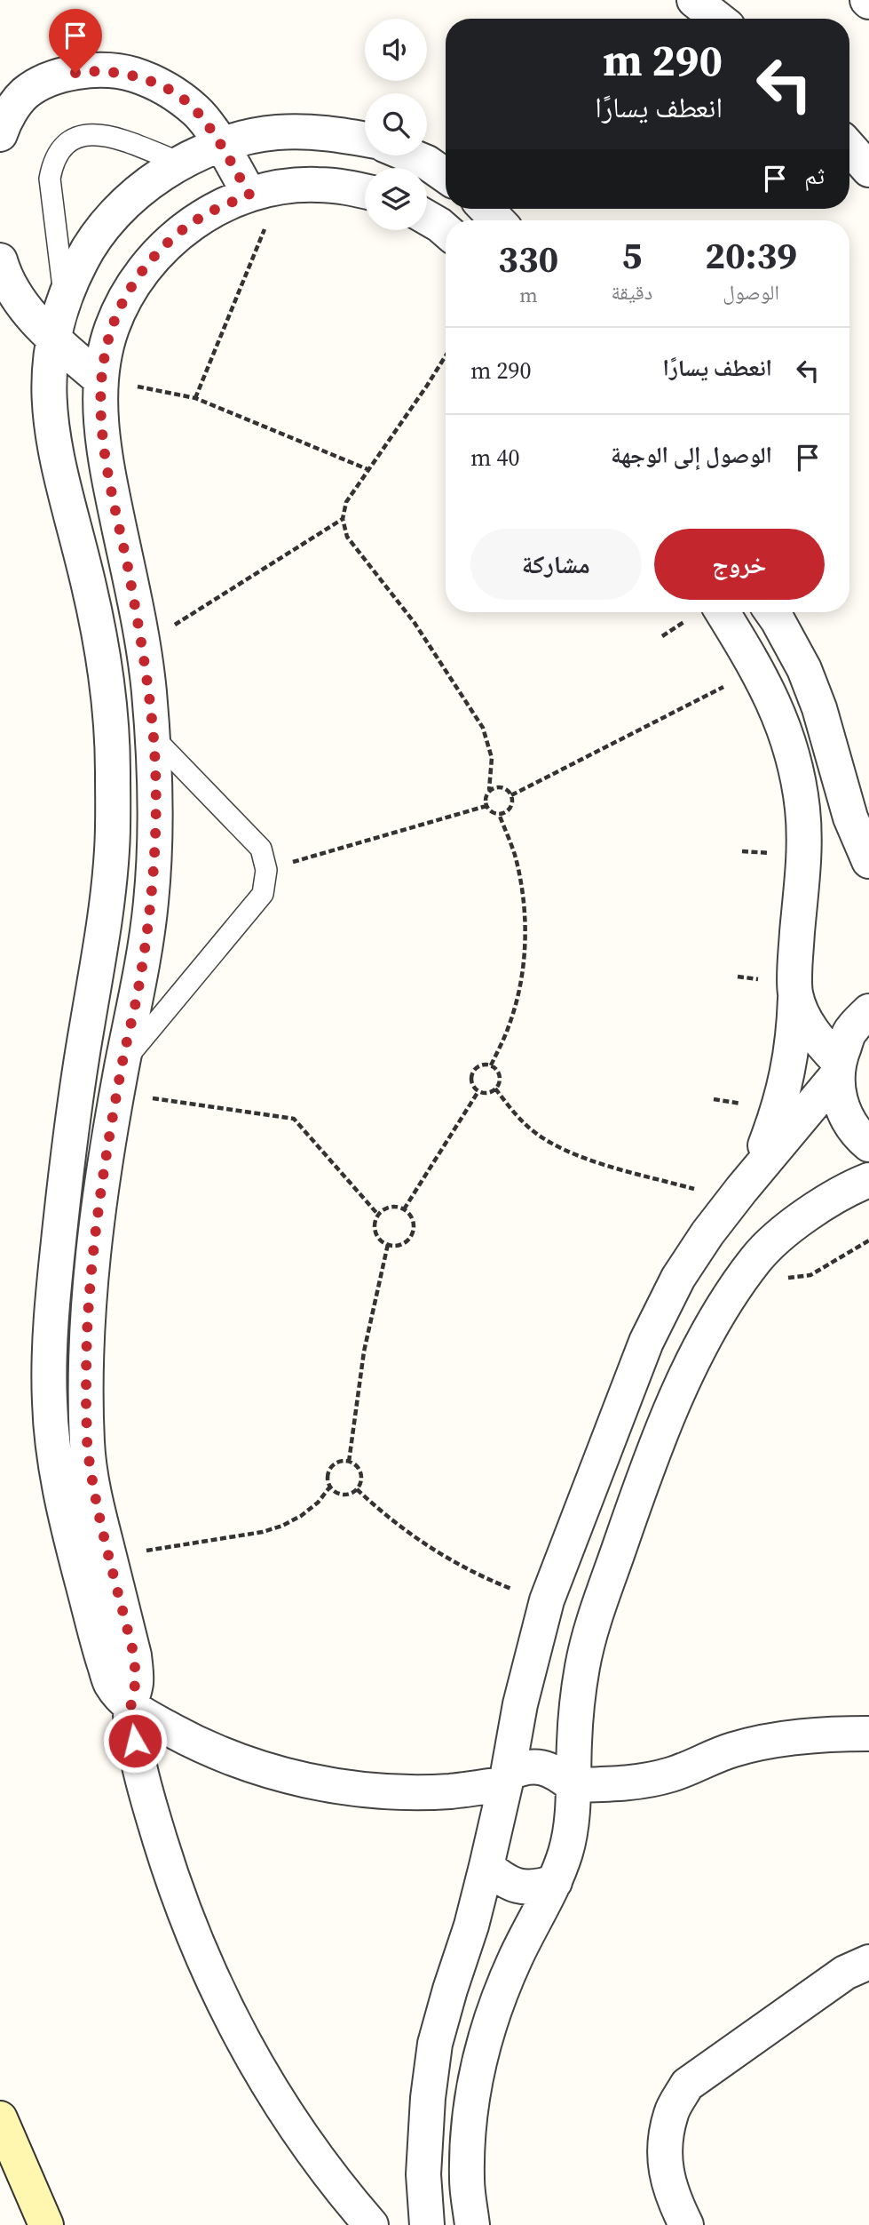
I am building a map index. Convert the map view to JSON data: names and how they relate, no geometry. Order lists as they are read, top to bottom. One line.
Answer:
{"page":{"turn":["290 m","انعطف يسارًا"],"then":"ثم","eta":["20:39","الوصول","5","دقيقة","330","m"],"list":[{"name":"انعطف يسارًا","value":"290 m"},{"name":"الوصول إلى الوجهة","value":"40 m"}],"buttons":["خروج","مشاركة"]}}
